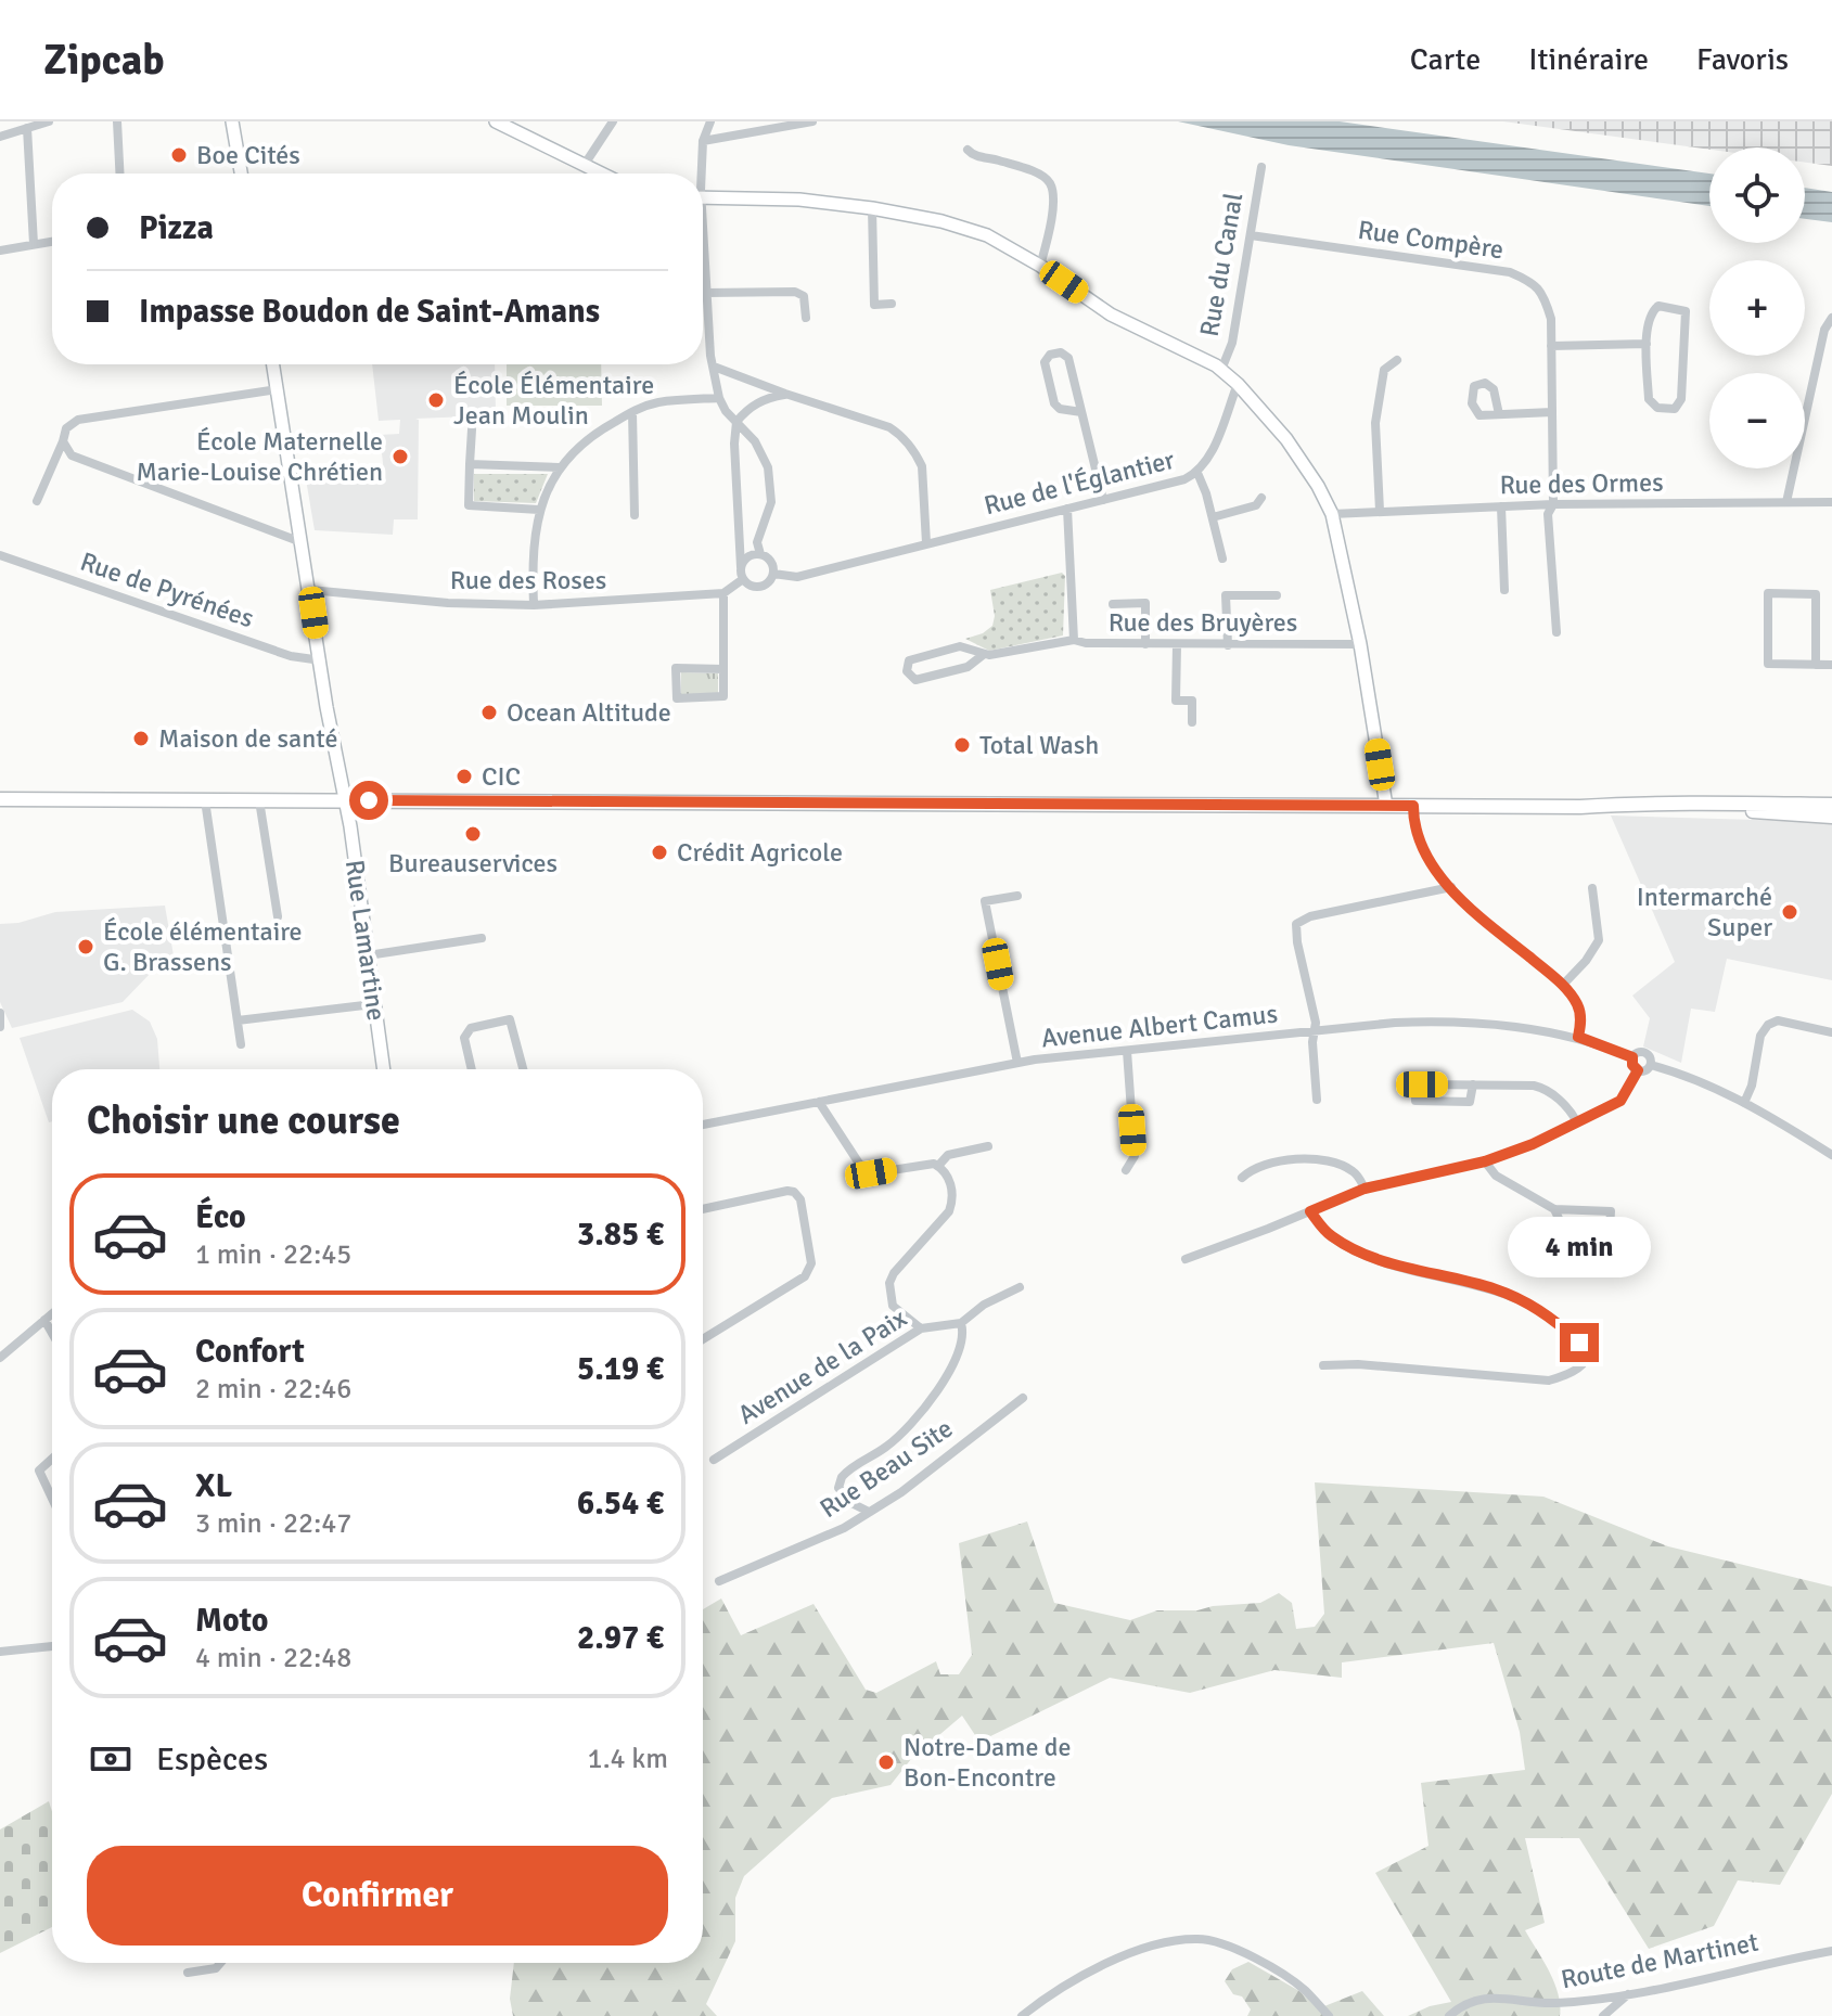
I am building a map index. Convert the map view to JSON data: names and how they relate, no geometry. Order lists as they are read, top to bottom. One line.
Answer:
{"streets":{"street":["Rue Compère","Rue du Canal","Rue de l'Églantier","Rue des Ormes","Rue des Roses","Rue de Pyrénées","Rue des Bruyères","Rue Lamartine","Avenue Albert Camus","Avenue de la Paix","Rue Beau Site","Route de Martinet"]},"crossings":[["Rue Compère","Rue du Canal"],["Rue Compère","Rue des Ormes"],["Rue de l'Églantier","Rue des Bruyères"],["Rue des Roses","Rue Lamartine"],["Rue de Pyrénées","Rue Lamartine"]],"places":["Boe Cités","École Élémentaire Jean Moulin","École Maternelle Marie-Louise Chrétien","Ocean Altitude","Maison de santé","Total Wash","CIC","Bureauservices","Crédit Agricole","Intermarché Super","École élémentaire G. Brassens","Notre-Dame de Bon-Encontre"],"page":{"header":"Zipcab","nav":["Carte","Itinéraire","Favoris"],"map_buttons":["+","−"],"banner":["Pizza","Impasse Boudon de Saint-Amans"],"heading":"Choisir une course","list":[{"name":"Éco","note":"1 min · 22:45","value":"3.85 €"},{"name":"Confort","note":"2 min · 22:46","value":"5.19 €"},{"name":"XL","note":"3 min · 22:47","value":"6.54 €"},{"name":"Moto","note":"4 min · 22:48","value":"2.97 €"}],"bubble":"4 min","pay":["Espèces","1.4 km"],"buttons":"Confirmer"}}
